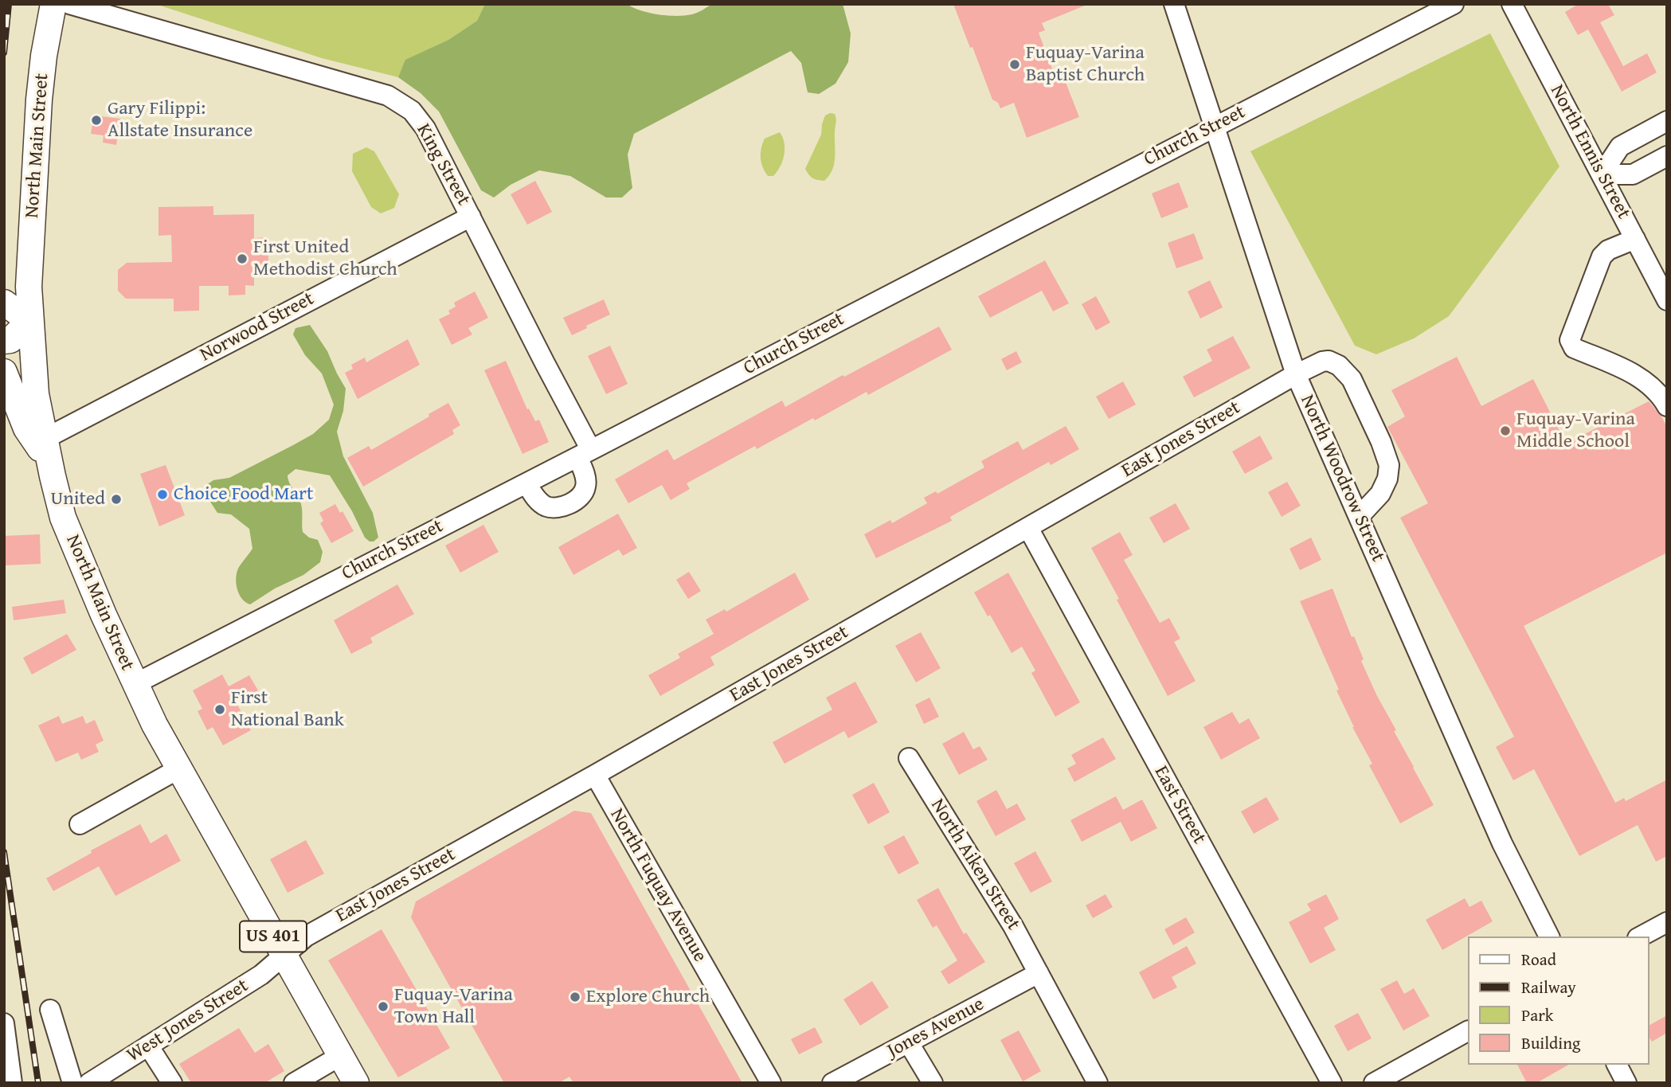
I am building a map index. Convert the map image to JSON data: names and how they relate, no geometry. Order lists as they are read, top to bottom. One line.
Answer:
{"streets":{"main road":["North Main Street","US 401"],"street":["Church Street","North Ennis Street","King Street","Norwood Street","East Jones Street","North Woodrow Street","East Street","North Aiken Street","North Fuquay Avenue","West Jones Street","Jones Avenue"]},"crossings":[["Church Street","North Main Street"],["Church Street","King Street"],["Church Street","North Woodrow Street"],["North Main Street","Norwood Street"],["North Main Street","East Jones Street"],["North Main Street","West Jones Street"],["King Street","Norwood Street"],["East Jones Street","North Woodrow Street"],["East Jones Street","East Street"],["East Jones Street","North Fuquay Avenue"],["East Jones Street","West Jones Street"],["North Aiken Street","Jones Avenue"]],"places":["Fuquay-Varina Baptist Church","Gary Filippi: Allstate Insurance","First United Methodist Church","Fuquay-Varina Middle School","Choice Food Mart","United","First National Bank","Explore Church","Fuquay-Varina Town Hall"],"legend":["Road","Railway","Park","Building"]}
